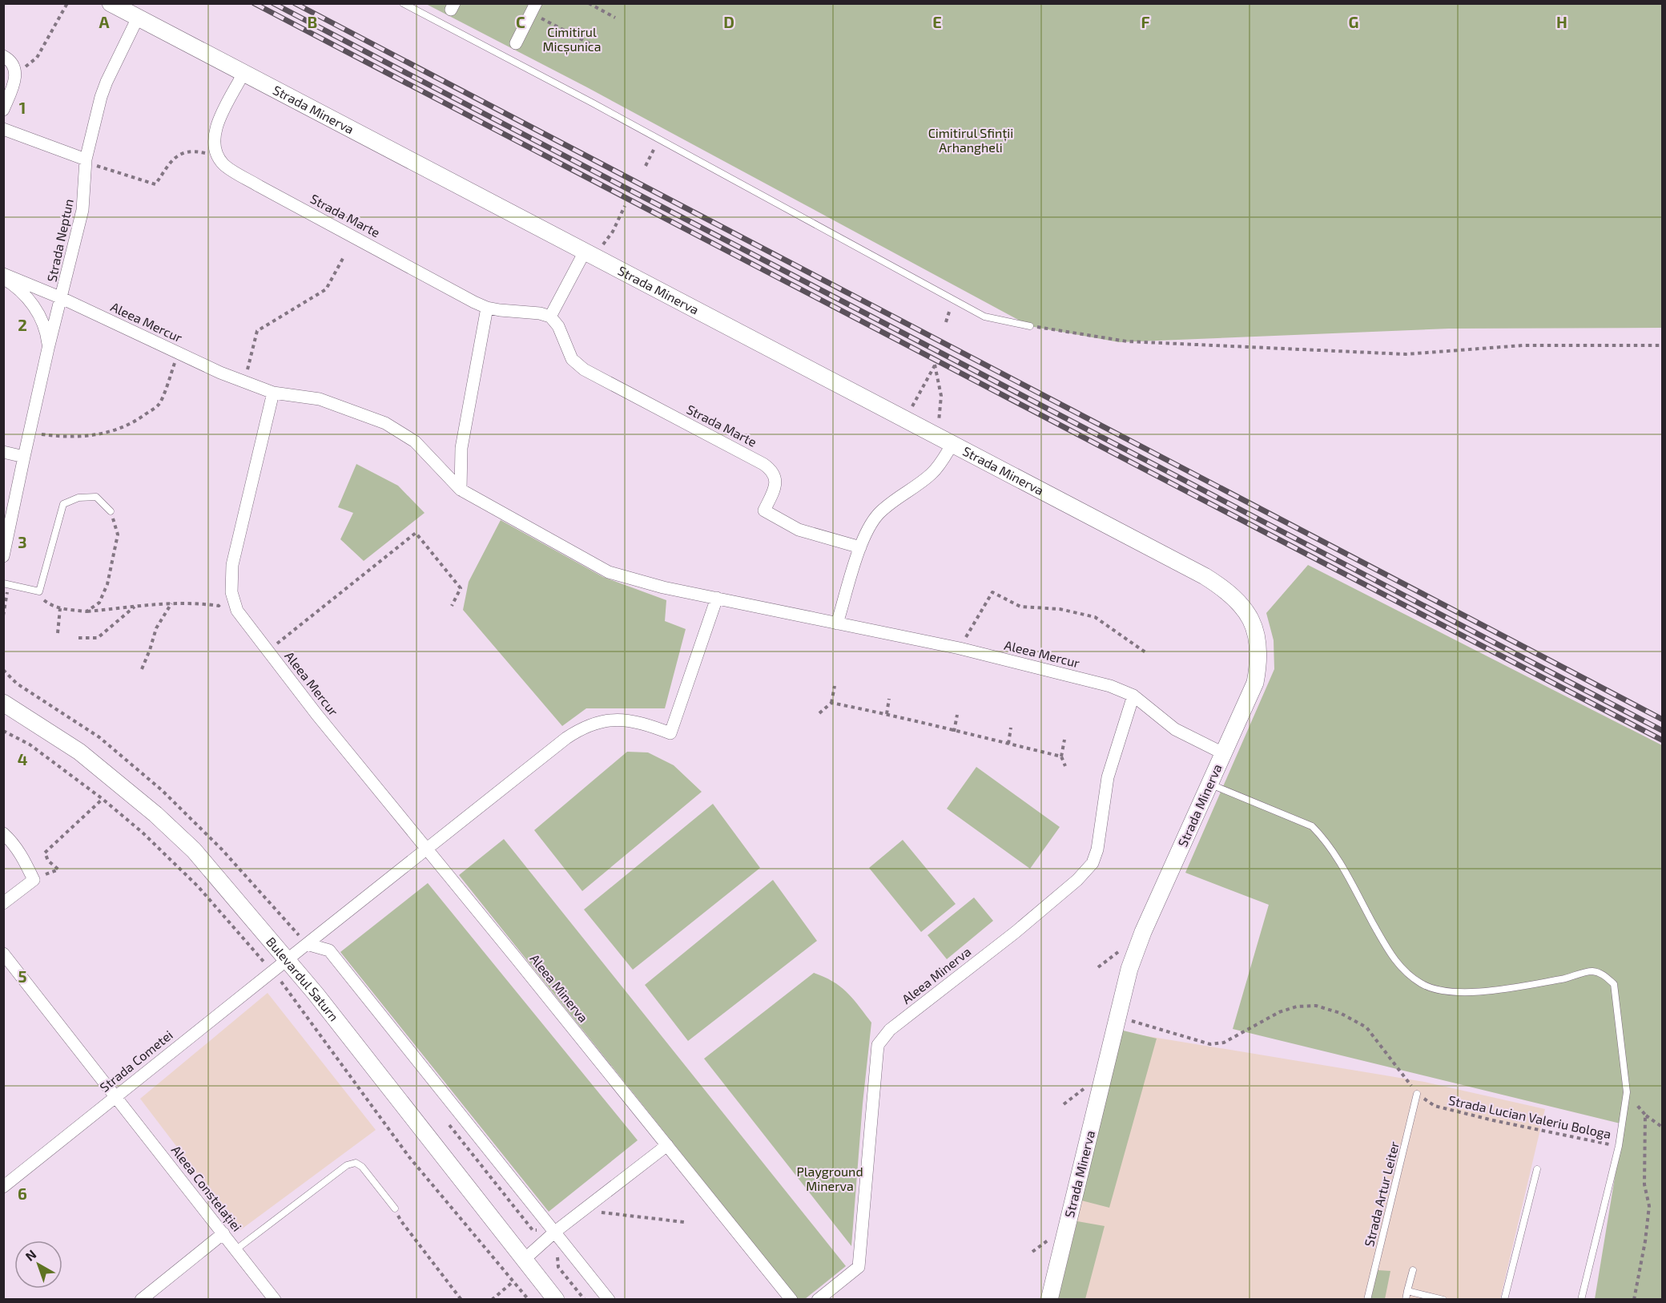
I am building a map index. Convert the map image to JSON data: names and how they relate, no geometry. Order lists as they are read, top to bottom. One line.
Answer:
{"streets":{"street":["Strada Minerva","Strada Marte","Strada Neptun","Aleea Mercur","Aleea Minerva","Bulevardul Saturn","Strada Cometei","Aleea Constelației"],"lane":["Strada Artur Leiter"],"path":["Strada Lucian Valeriu Bologa"]},"crossings":[["Strada Minerva","Strada Neptun"],["Strada Minerva","Aleea Mercur"],["Strada Minerva","Strada Lucian Valeriu Bologa"],["Strada Neptun","Aleea Mercur"],["Aleea Mercur","Aleea Minerva"],["Aleea Mercur","Strada Cometei"],["Aleea Minerva","Strada Cometei"],["Bulevardul Saturn","Strada Cometei"],["Strada Cometei","Aleea Constelației"],["Strada Lucian Valeriu Bologa","Strada Artur Leiter"]],"parks":["Cimitirul Micșunica","Cimitirul Sfinții Arhangheli","Playground Minerva"],"north":"top left","grid":{"columns":["A","B","C","D","E","F","G","H"],"rows":["1","2","3","4","5","6"]}}
